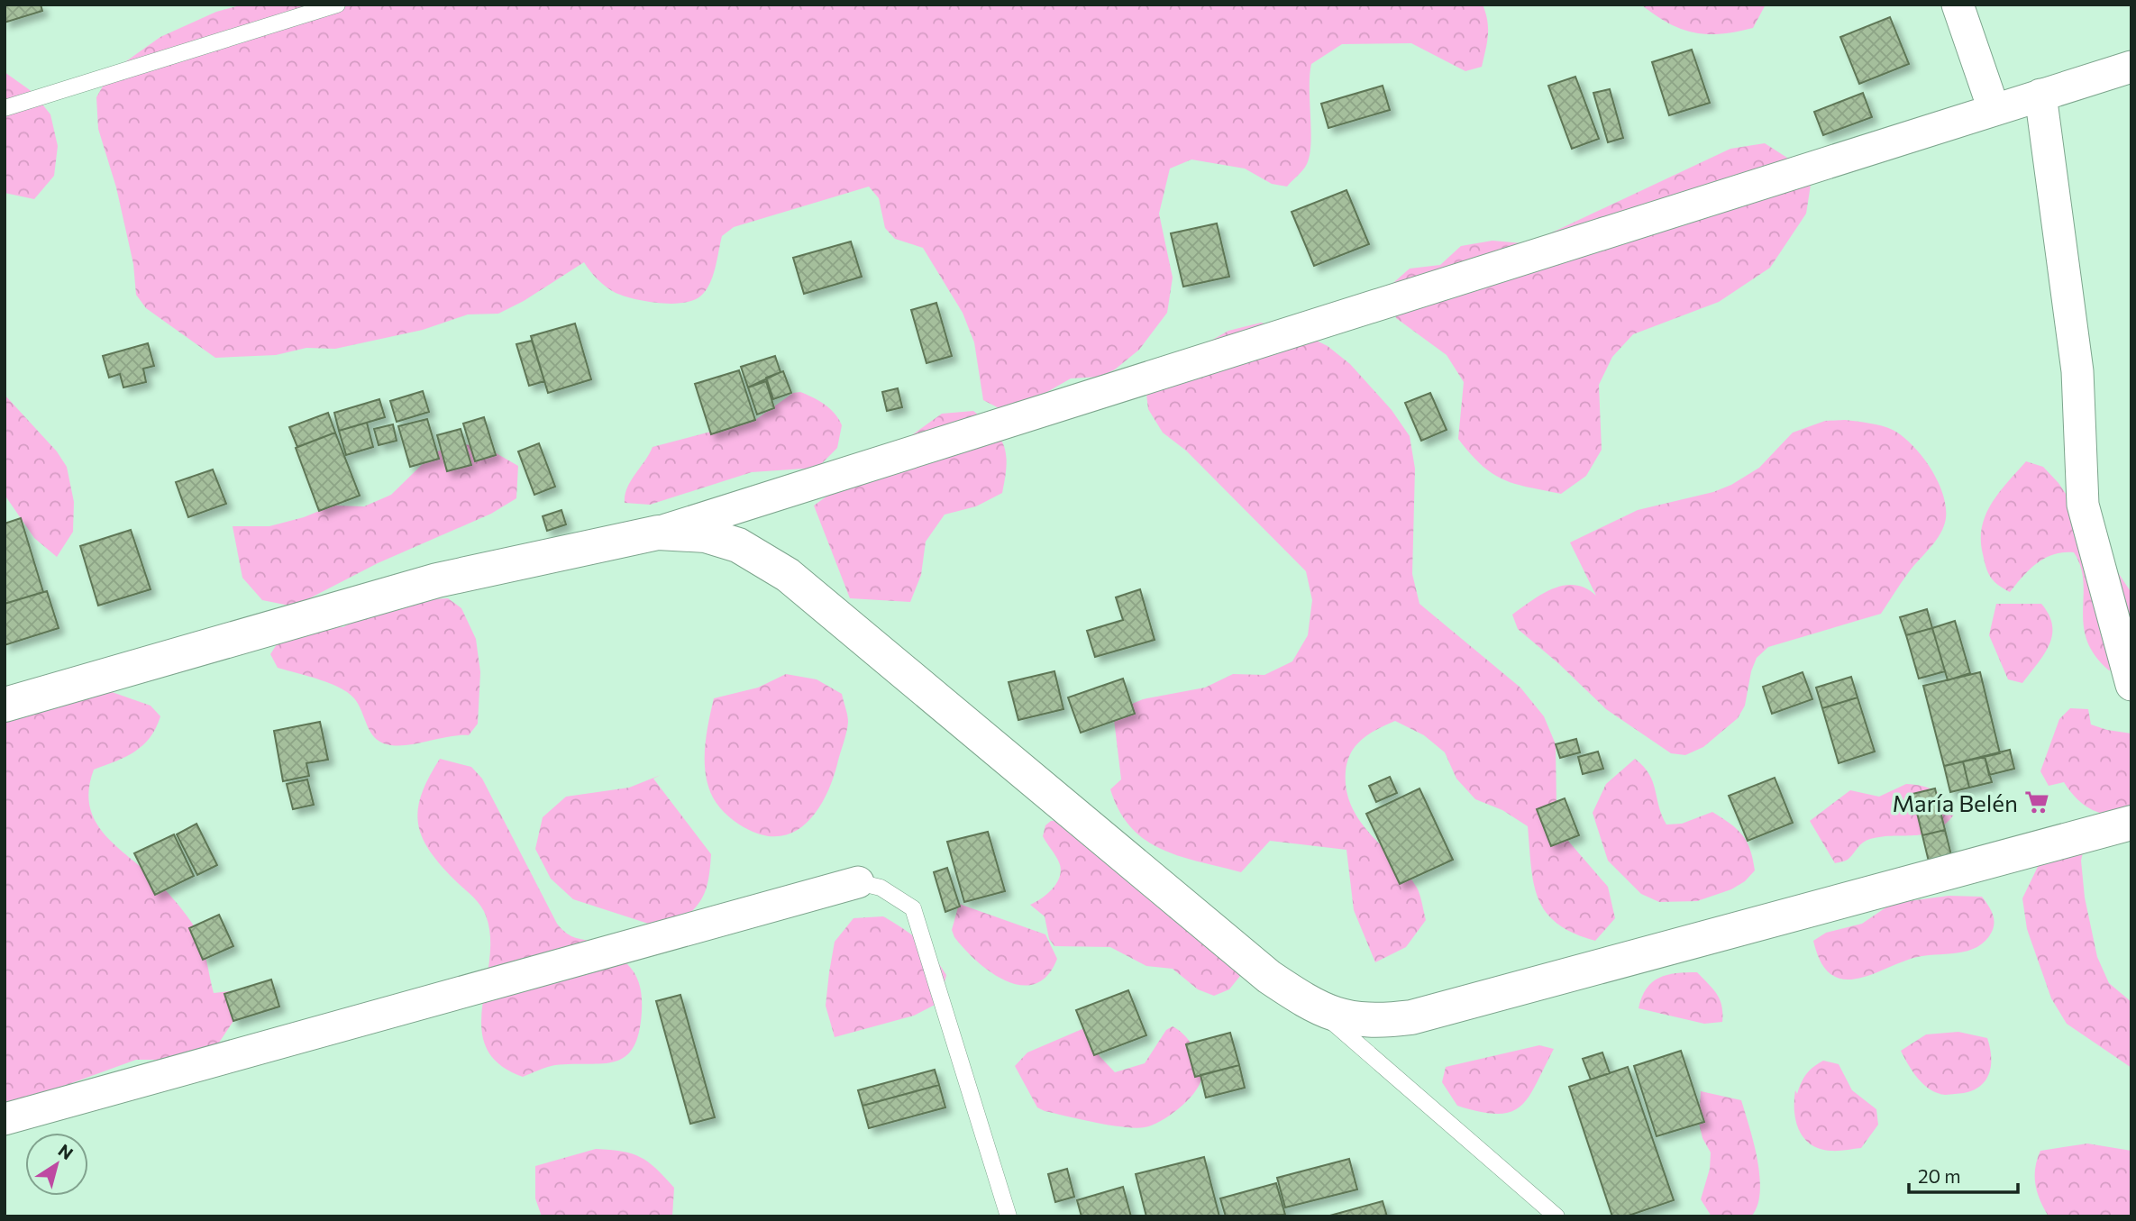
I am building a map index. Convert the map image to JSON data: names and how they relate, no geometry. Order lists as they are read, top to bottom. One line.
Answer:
{"places":{"supermarket":["María Belén"]},"scale_bar":"20 m","north":"top right"}
